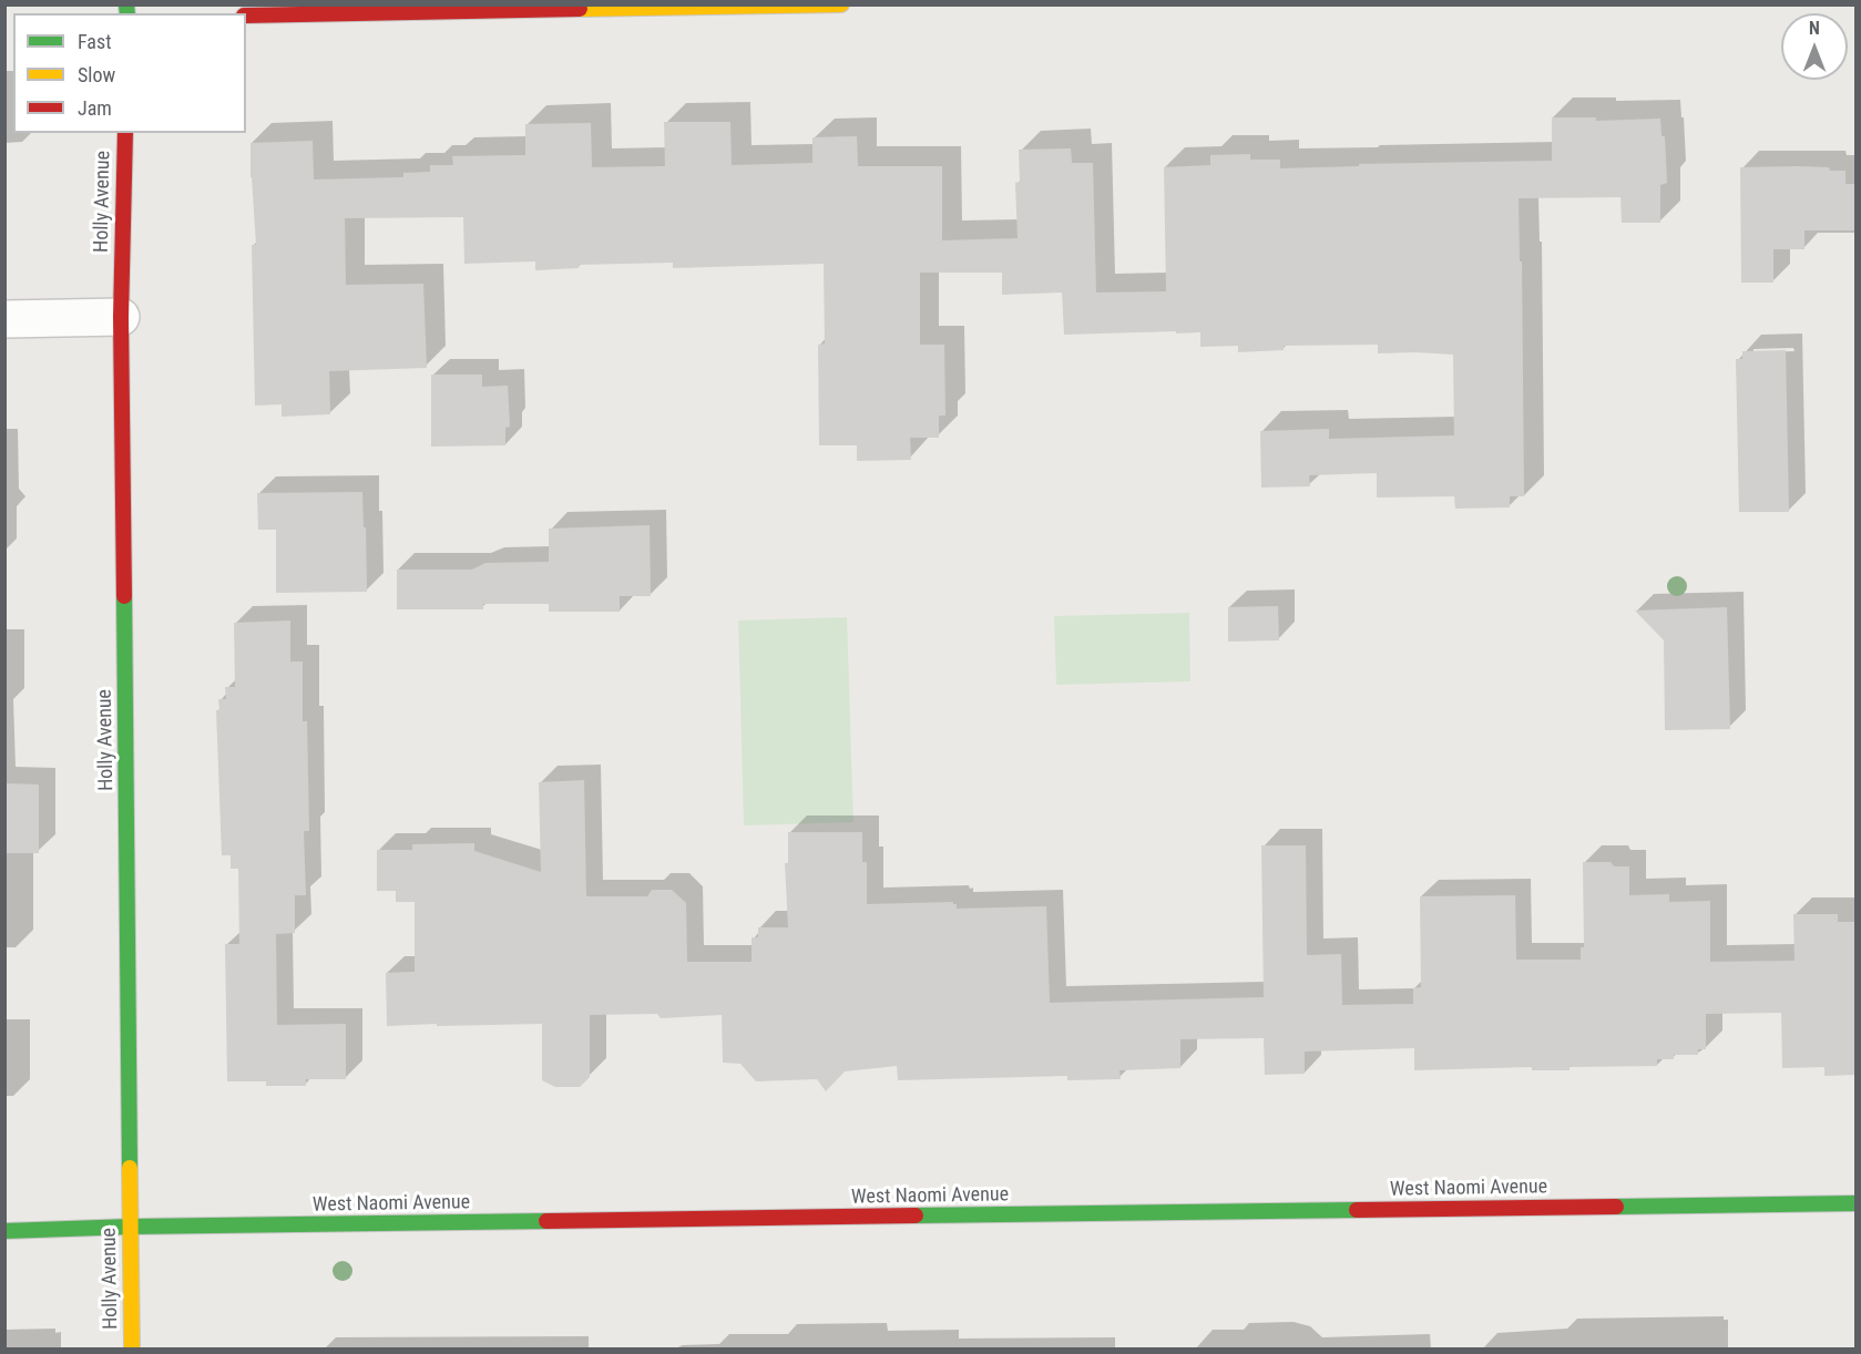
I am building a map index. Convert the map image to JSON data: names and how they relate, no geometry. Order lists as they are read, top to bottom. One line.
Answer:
{"streets":{"street":["Holly Avenue","West Naomi Avenue"]},"crossings":[["Holly Avenue","West Naomi Avenue"]],"legend":["Fast","Slow","Jam"],"north":"top"}
